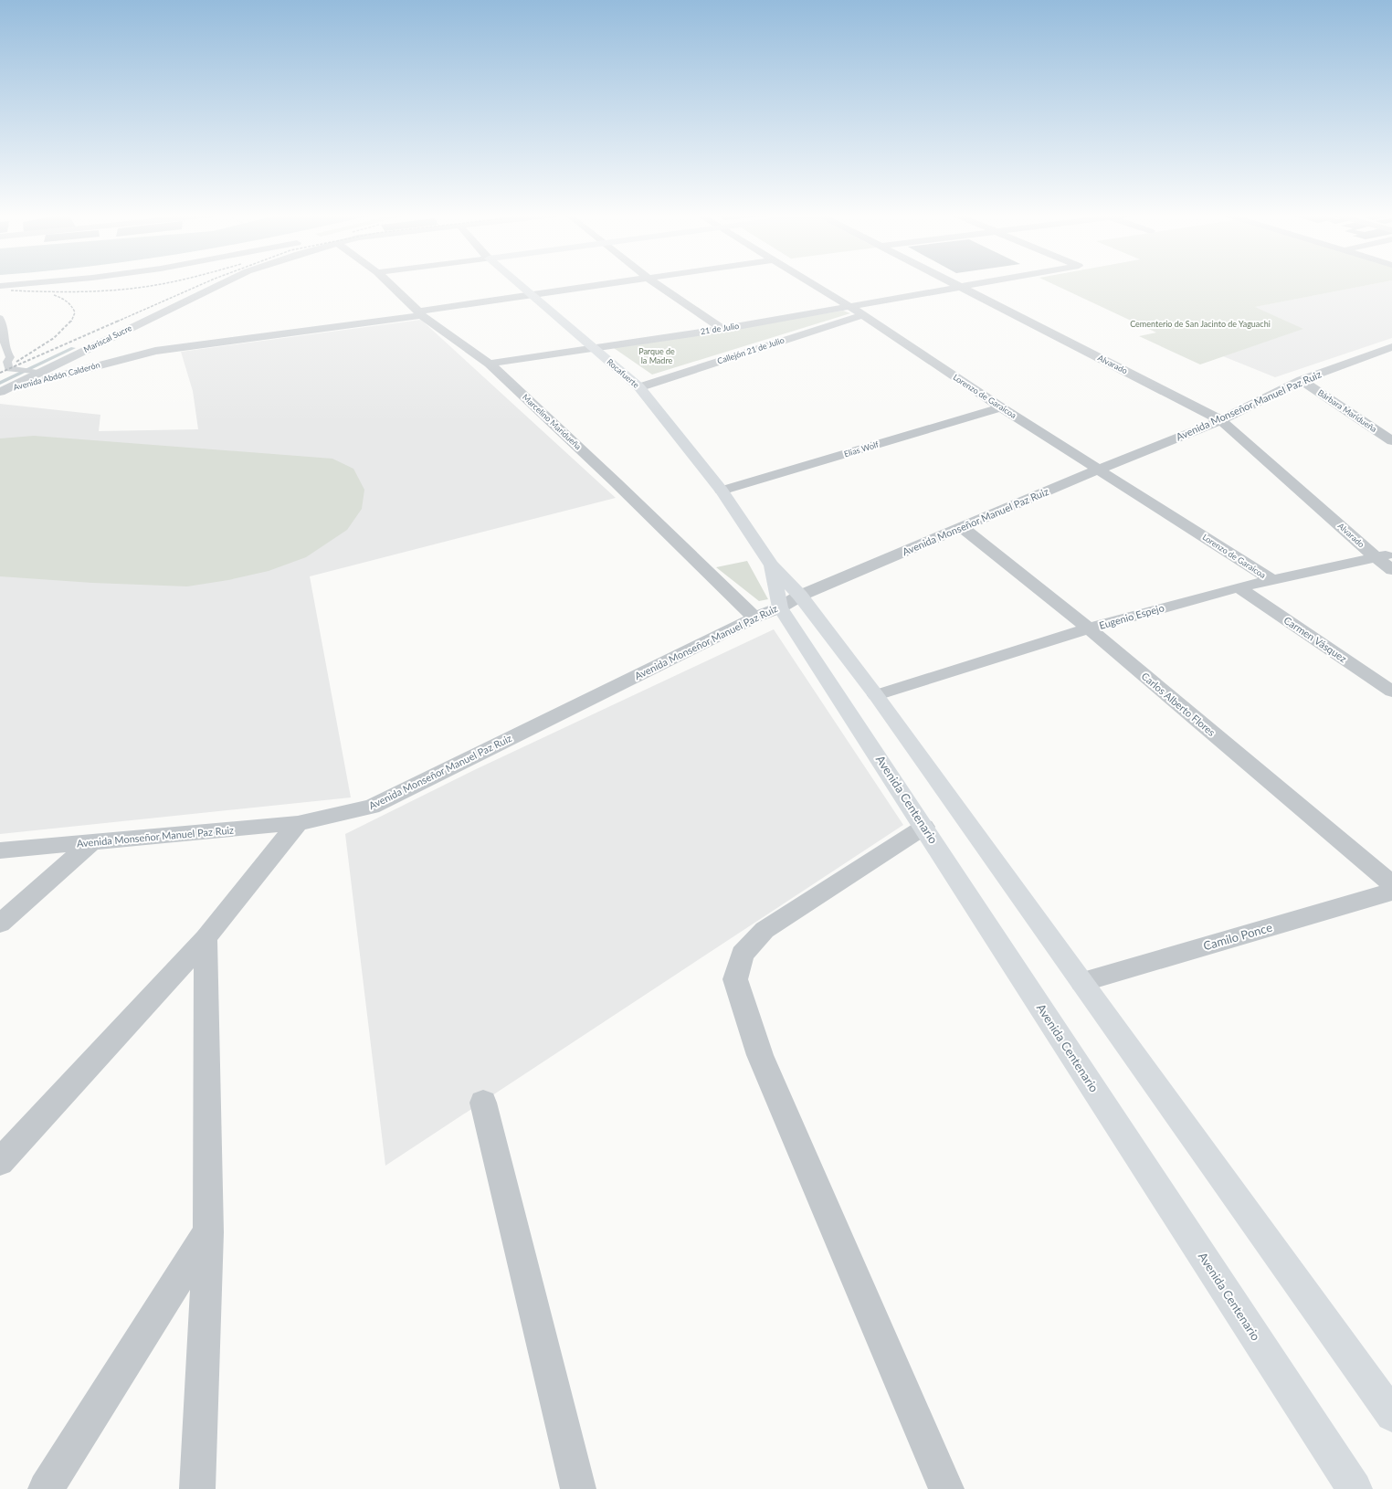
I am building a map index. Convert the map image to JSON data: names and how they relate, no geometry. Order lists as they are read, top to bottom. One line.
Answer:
{"streets":{"street":["21 de Julio","Mariscal Sucre","Callejón 21 de Julio","Alvarado","Rocafuerte","Avenida Abdón Calderón","Lorenzo de Garaicoa","Avenida Monseñor Manuel Paz Ruiz","Bárbara Maridueña","Marcelino Maridueña","Elias Wolf","Eugenio Espejo","Carmen Vásquez","Carlos Alberto Flores","Avenida Centenario","Camilo Ponce"]},"crossings":[["21 de Julio","Alvarado"],["21 de Julio","Rocafuerte"],["21 de Julio","Lorenzo de Garaicoa"],["21 de Julio","Marcelino Maridueña"],["Mariscal Sucre","Avenida Abdón Calderón"],["Callejón 21 de Julio","Rocafuerte"],["Callejón 21 de Julio","Lorenzo de Garaicoa"],["Alvarado","Avenida Monseñor Manuel Paz Ruiz"],["Alvarado","Eugenio Espejo"],["Rocafuerte","Avenida Abdón Calderón"],["Rocafuerte","Avenida Monseñor Manuel Paz Ruiz"],["Rocafuerte","Elias Wolf"],["Rocafuerte","Avenida Centenario"],["Avenida Abdón Calderón","Marcelino Maridueña"],["Lorenzo de Garaicoa","Avenida Monseñor Manuel Paz Ruiz"],["Lorenzo de Garaicoa","Elias Wolf"],["Lorenzo de Garaicoa","Eugenio Espejo"],["Avenida Monseñor Manuel Paz Ruiz","Bárbara Maridueña"],["Avenida Monseñor Manuel Paz Ruiz","Marcelino Maridueña"],["Avenida Monseñor Manuel Paz Ruiz","Carlos Alberto Flores"],["Avenida Monseñor Manuel Paz Ruiz","Avenida Centenario"],["Eugenio Espejo","Carmen Vásquez"],["Eugenio Espejo","Carlos Alberto Flores"]],"parks":["Cementerio de San Jacinto de Yaguachi","Parque de la Madre"]}
